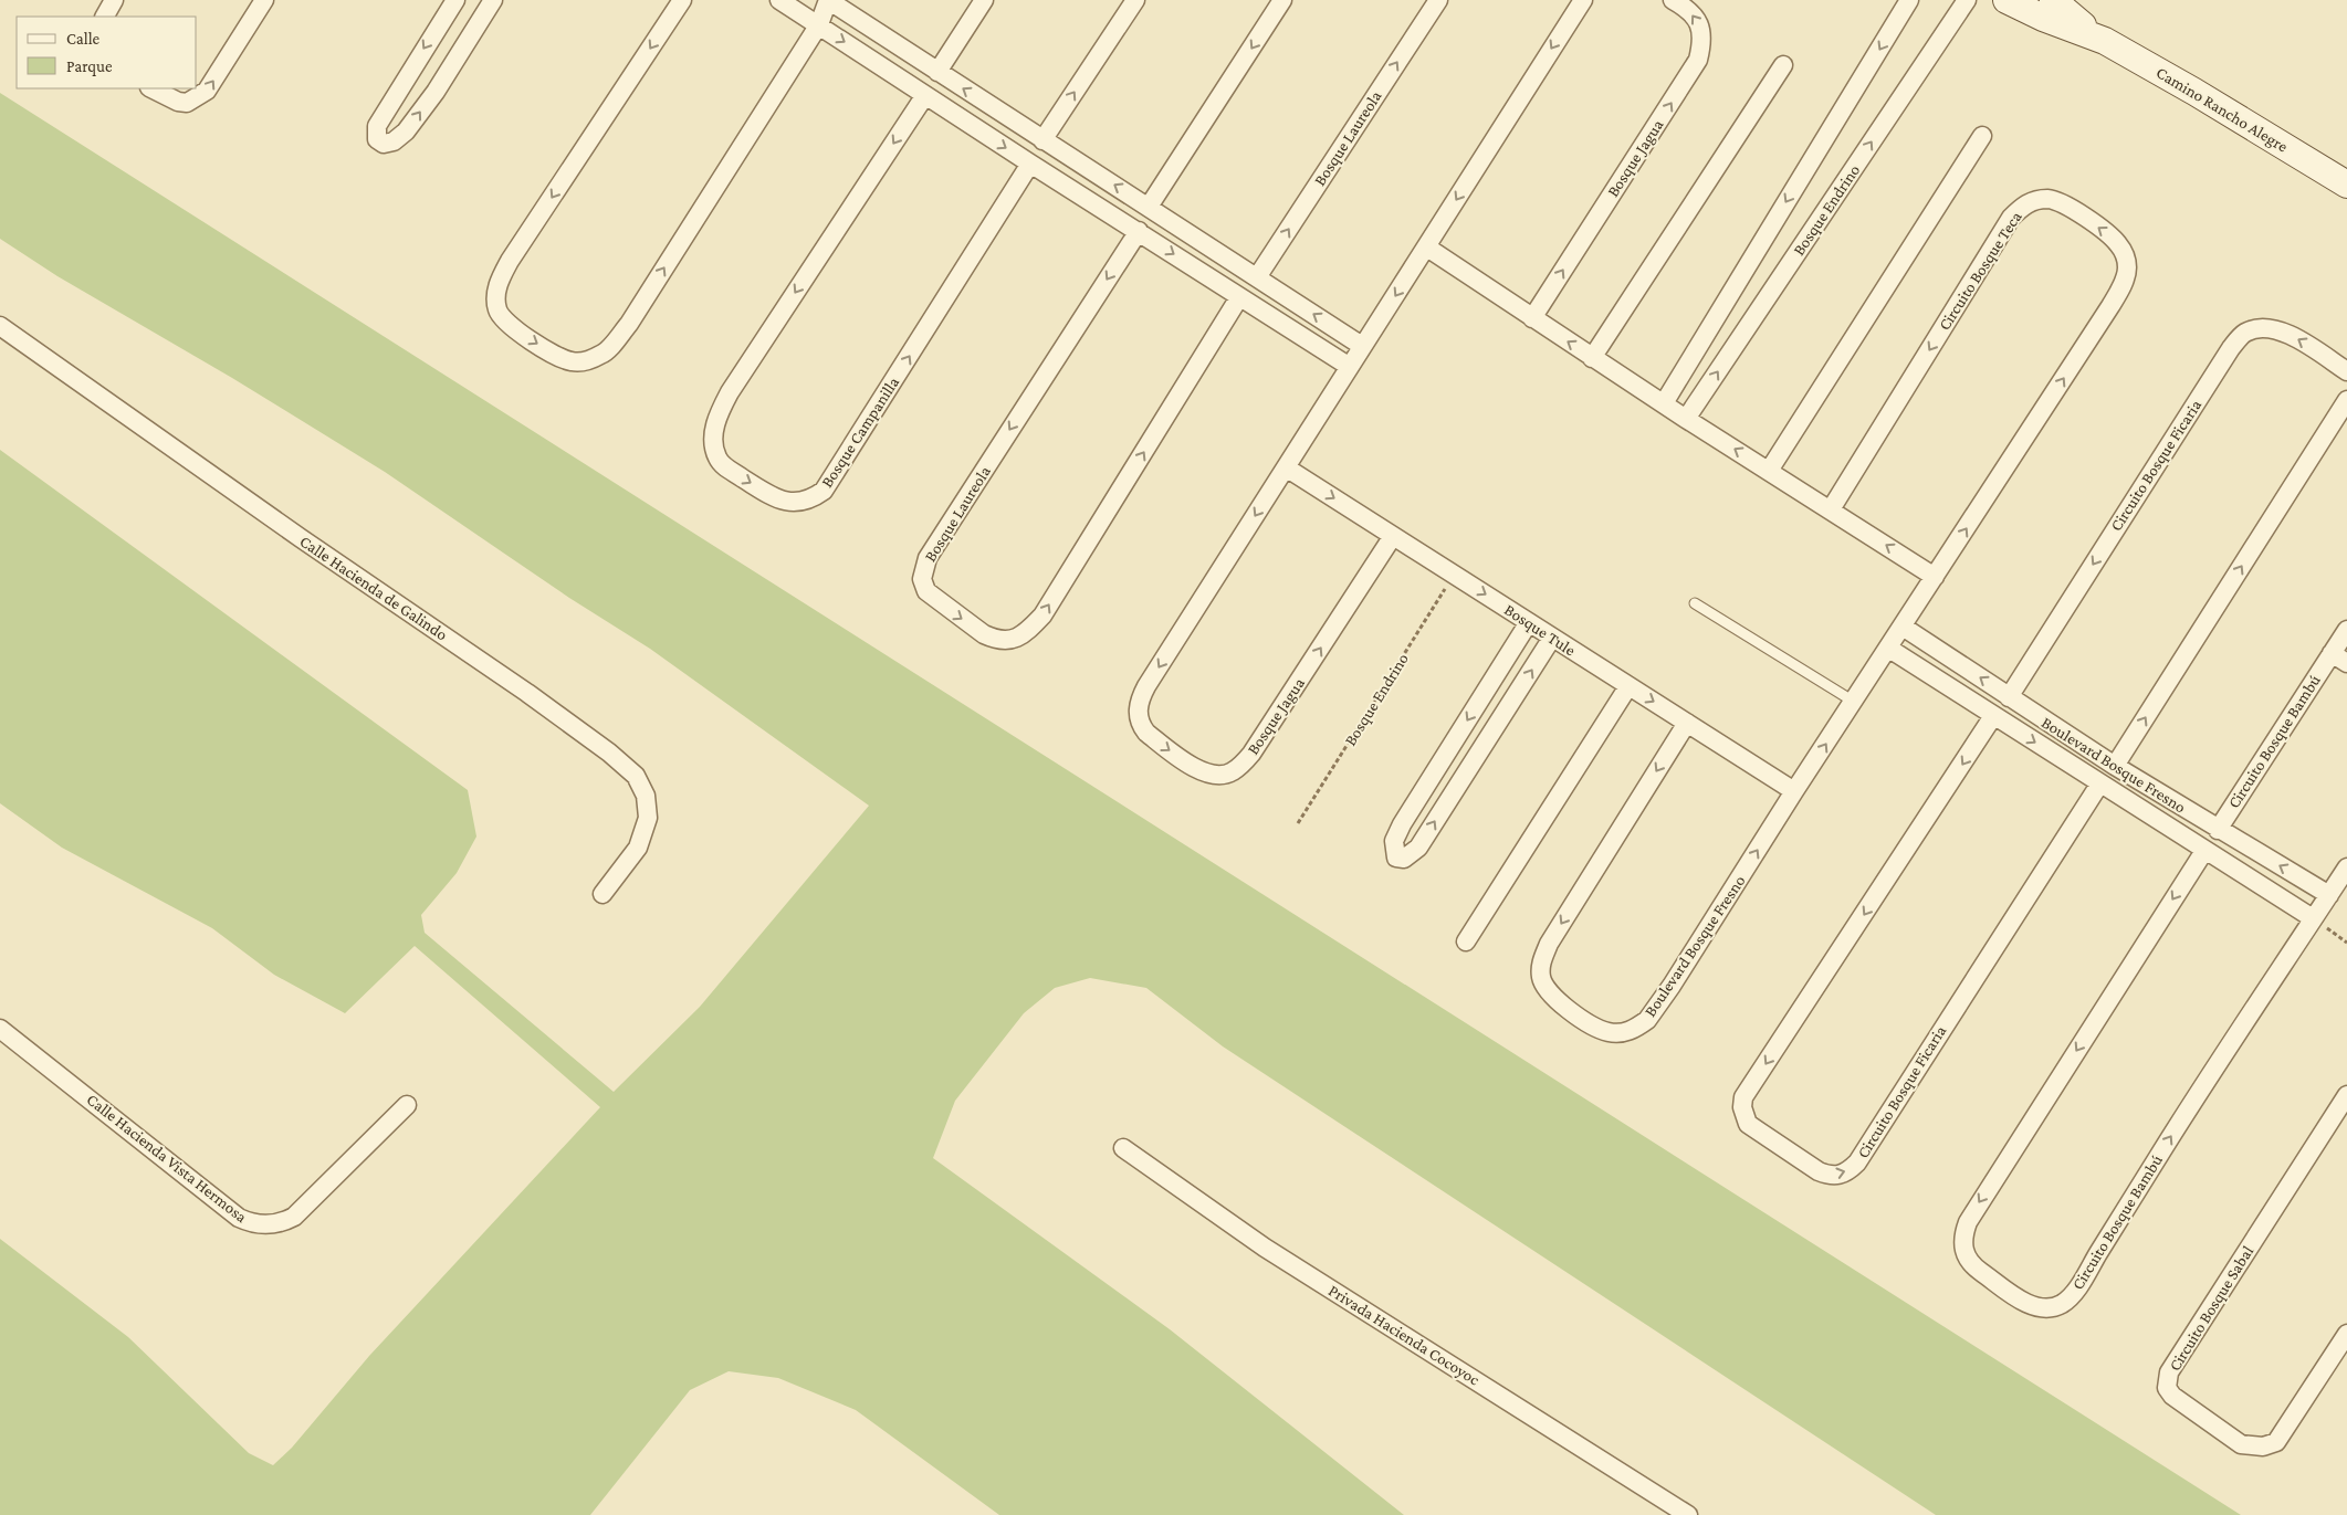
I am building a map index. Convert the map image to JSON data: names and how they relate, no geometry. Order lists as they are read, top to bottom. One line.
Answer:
{"streets":{"street":["Camino Rancho Alegre","Bosque Laureola","Bosque Jagua","Bosque Endrino","Circuito Bosque Teca","Bosque Campanilla","Circuito Bosque Ficaria","Calle Hacienda de Galindo","Bosque Tule","Circuito Bosque Bambú","Boulevard Bosque Fresno","Calle Hacienda Vista Hermosa","Circuito Bosque Sabal","Privada Hacienda Cocoyoc"]},"crossings":[["Bosque Jagua","Bosque Tule"],["Bosque Endrino","Bosque Tule"],["Circuito Bosque Ficaria","Boulevard Bosque Fresno"],["Bosque Tule","Boulevard Bosque Fresno"],["Circuito Bosque Bambú","Boulevard Bosque Fresno"]],"one_way":["Bosque Tule"],"legend":["Calle","Parque"]}
